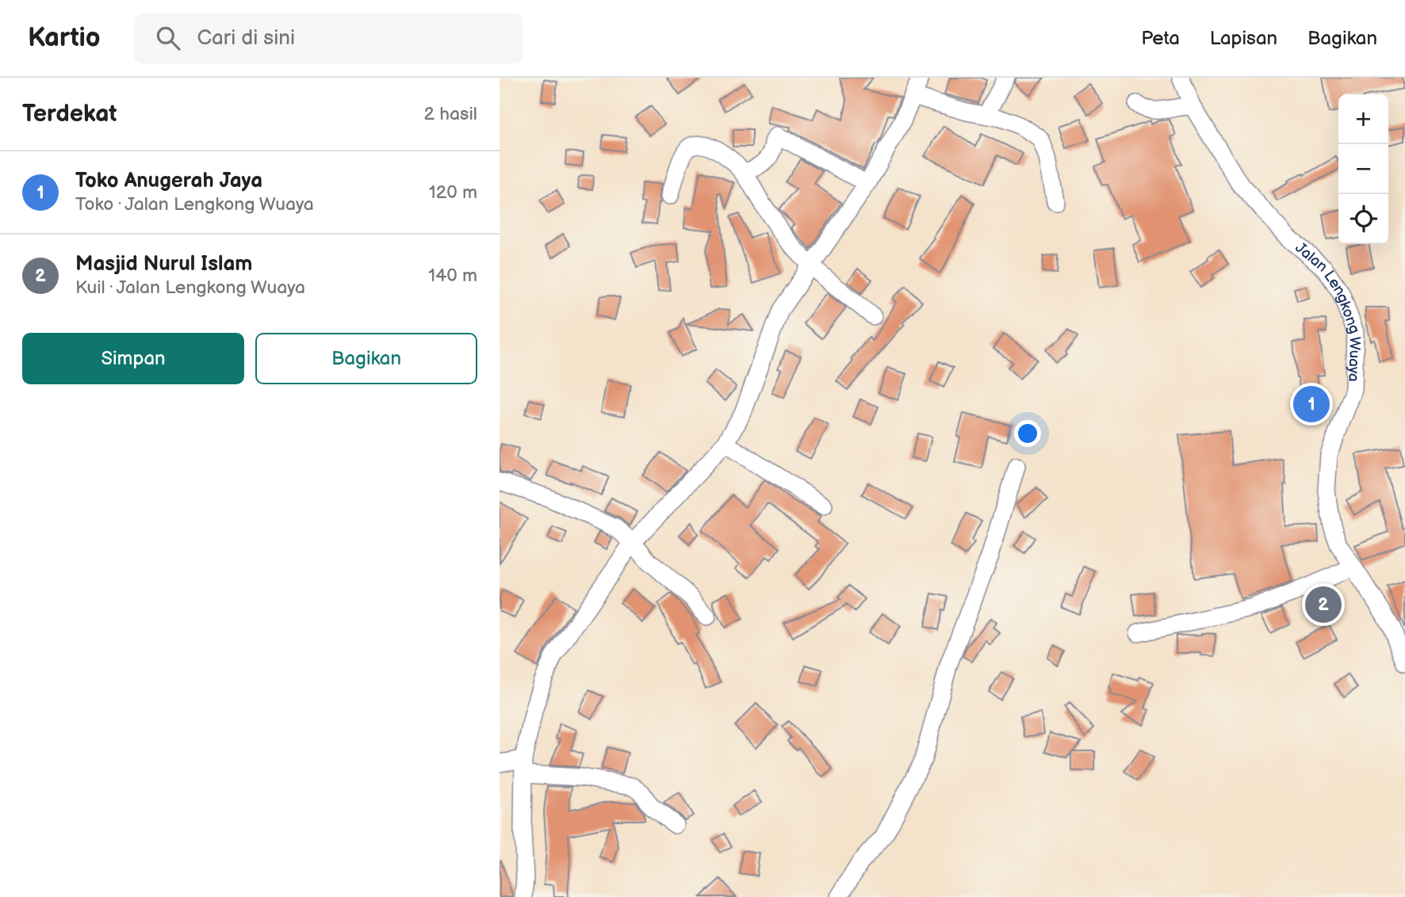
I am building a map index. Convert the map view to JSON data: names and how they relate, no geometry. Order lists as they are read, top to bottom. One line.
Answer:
{"streets":{"street":["Jalan Lengkong Wuaya"]},"page":{"header":"Kartio","search":"Cari di sini","nav":["Peta","Lapisan","Bagikan"],"heading":["Terdekat","2 hasil"],"map_buttons":["+","−"],"list":[{"mark":"1","name":"Toko Anugerah Jaya","note":"Toko · Jalan Lengkong Wuaya","value":"120 m"},{"mark":"2","name":"Masjid Nurul Islam","note":"Kuil · Jalan Lengkong Wuaya","value":"140 m"}],"buttons":["Simpan","Bagikan"],"pins":["1","2"]}}
